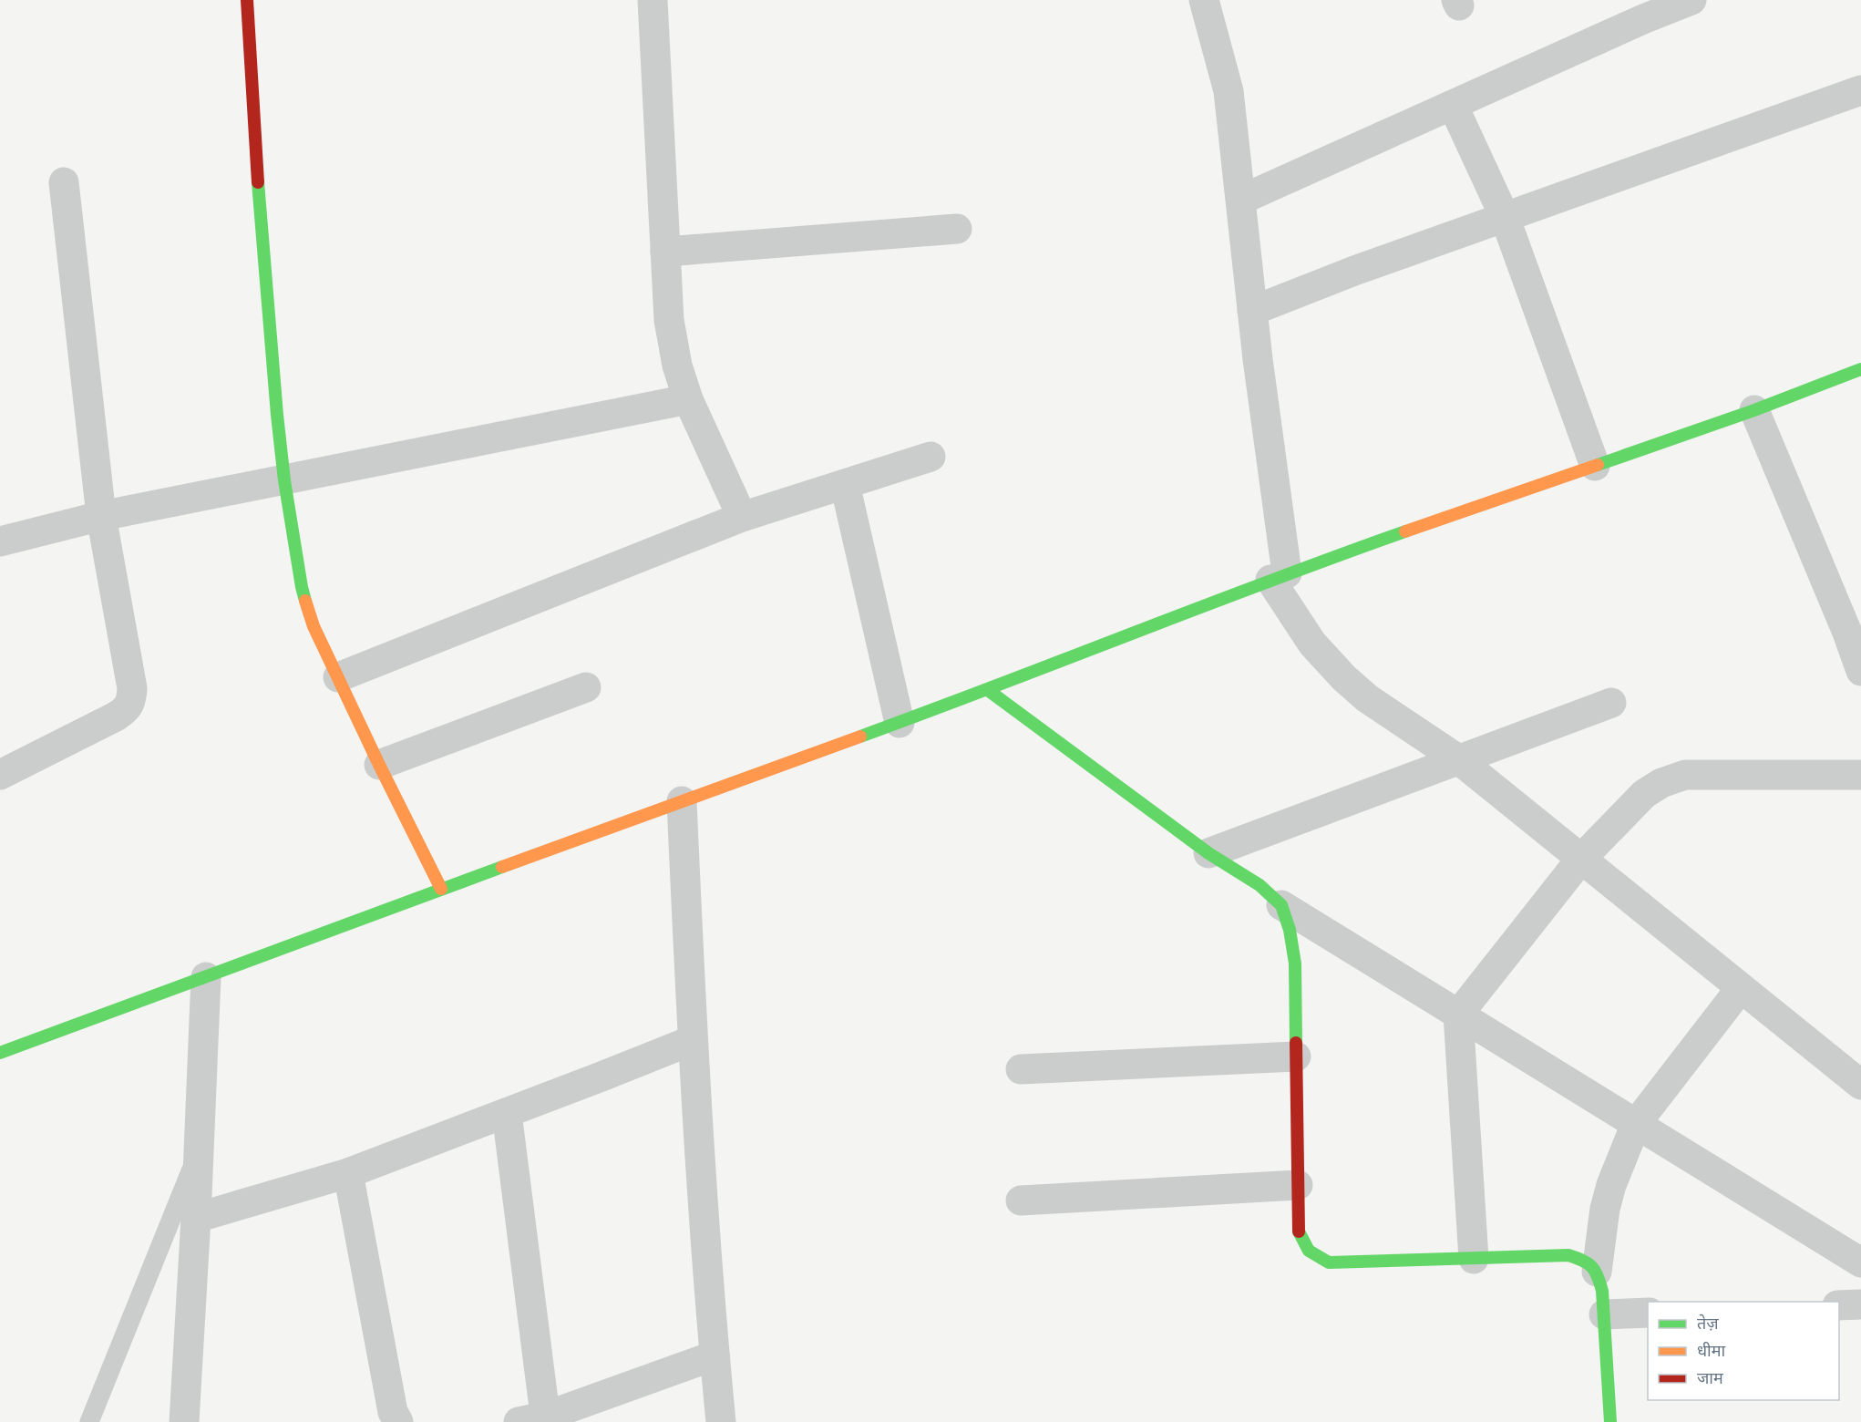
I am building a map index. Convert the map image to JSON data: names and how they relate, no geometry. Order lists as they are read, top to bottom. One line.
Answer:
{"legend":["तेज़","धीमा","जाम"]}
